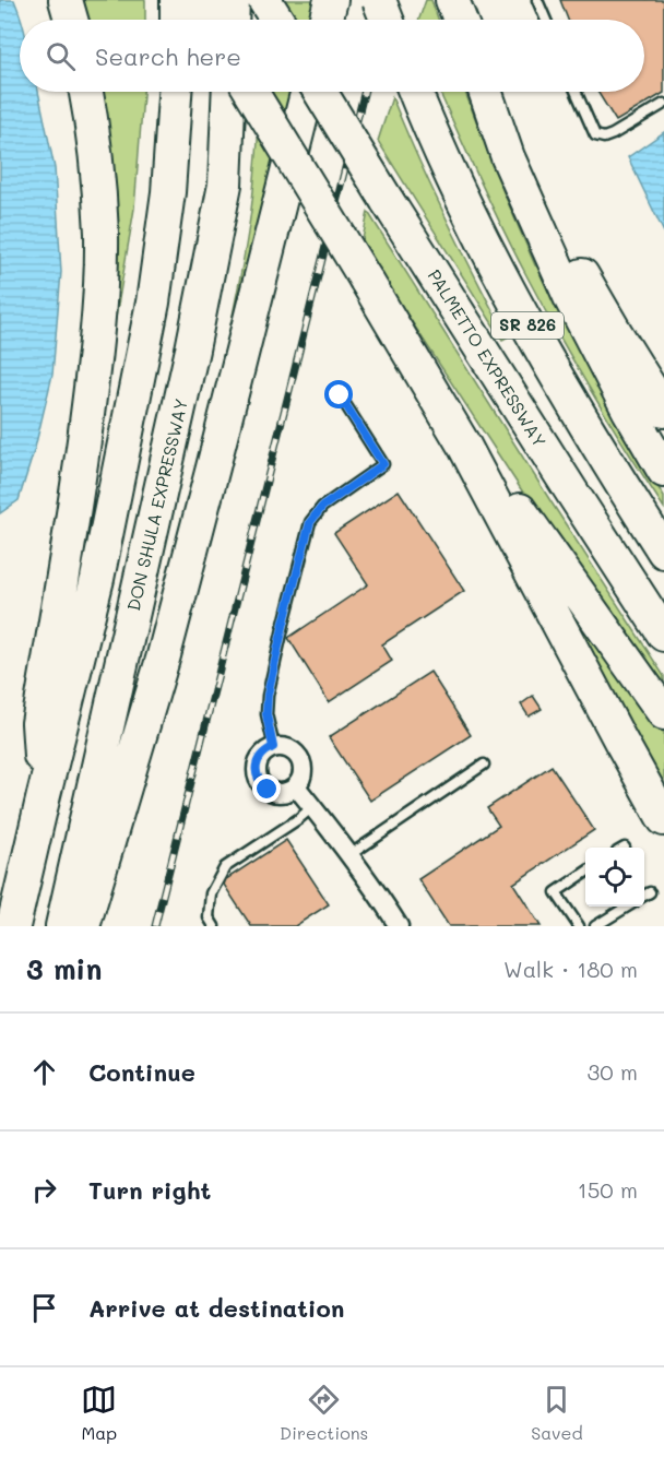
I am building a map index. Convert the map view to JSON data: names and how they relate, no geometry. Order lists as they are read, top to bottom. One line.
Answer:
{"streets":{"highway":["SR 826","PALMETTO EXPRESSWAY","DON SHULA EXPRESSWAY"]},"page":{"search":"Search here","heading":["3 min","Walk · 180 m"],"list":[["Continue","30 m"],["Turn right","150 m"],"Arrive at destination"],"nav":["Map","Directions","Saved"]}}
